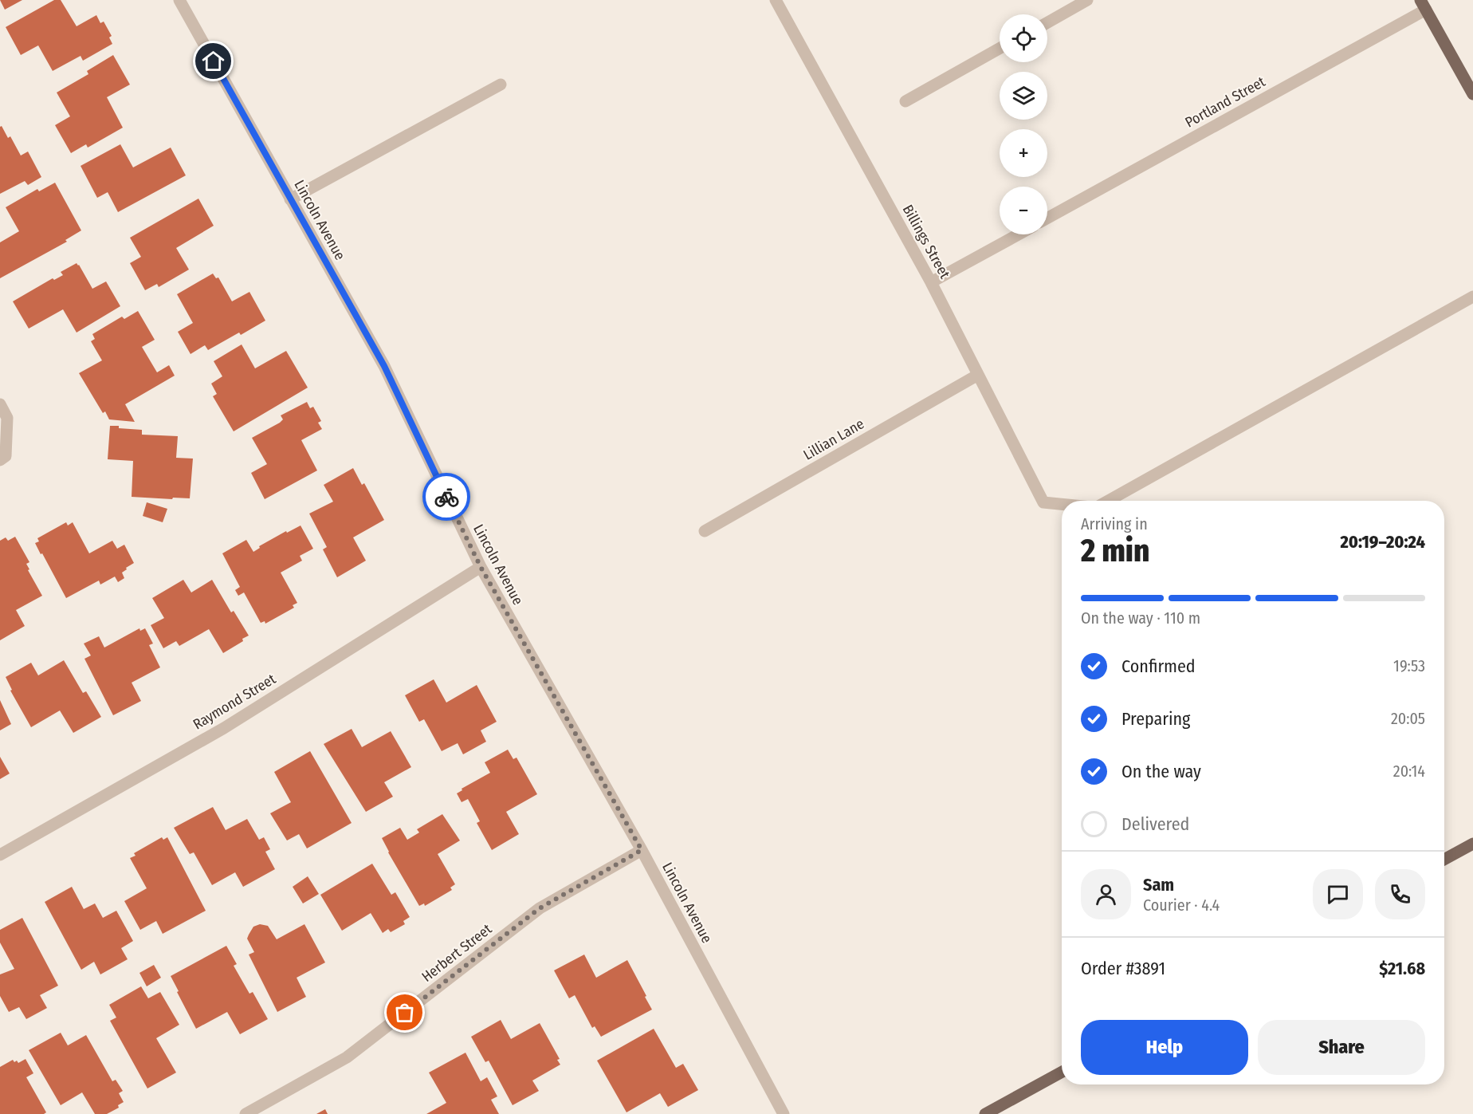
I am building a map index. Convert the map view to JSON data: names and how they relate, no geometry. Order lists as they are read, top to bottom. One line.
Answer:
{"streets":{"street":["Portland Street","Lincoln Avenue","Billings Street","Lillian Lane","Raymond Street","Herbert Street"]},"crossings":[["Lincoln Avenue","Raymond Street"],["Lincoln Avenue","Herbert Street"],["Billings Street","Lillian Lane"]],"page":{"map_buttons":["+","−"],"heading":["2 min","Arriving in","20:19–20:24"],"panel":["Sam","Courier · 4.4","Order #3891","$21.68"],"bar":"On the way · 110 m","list":[["Confirmed","19:53"],["Preparing","20:05"],["On the way","20:14"],"Delivered"],"buttons":["Help","Share"]}}
